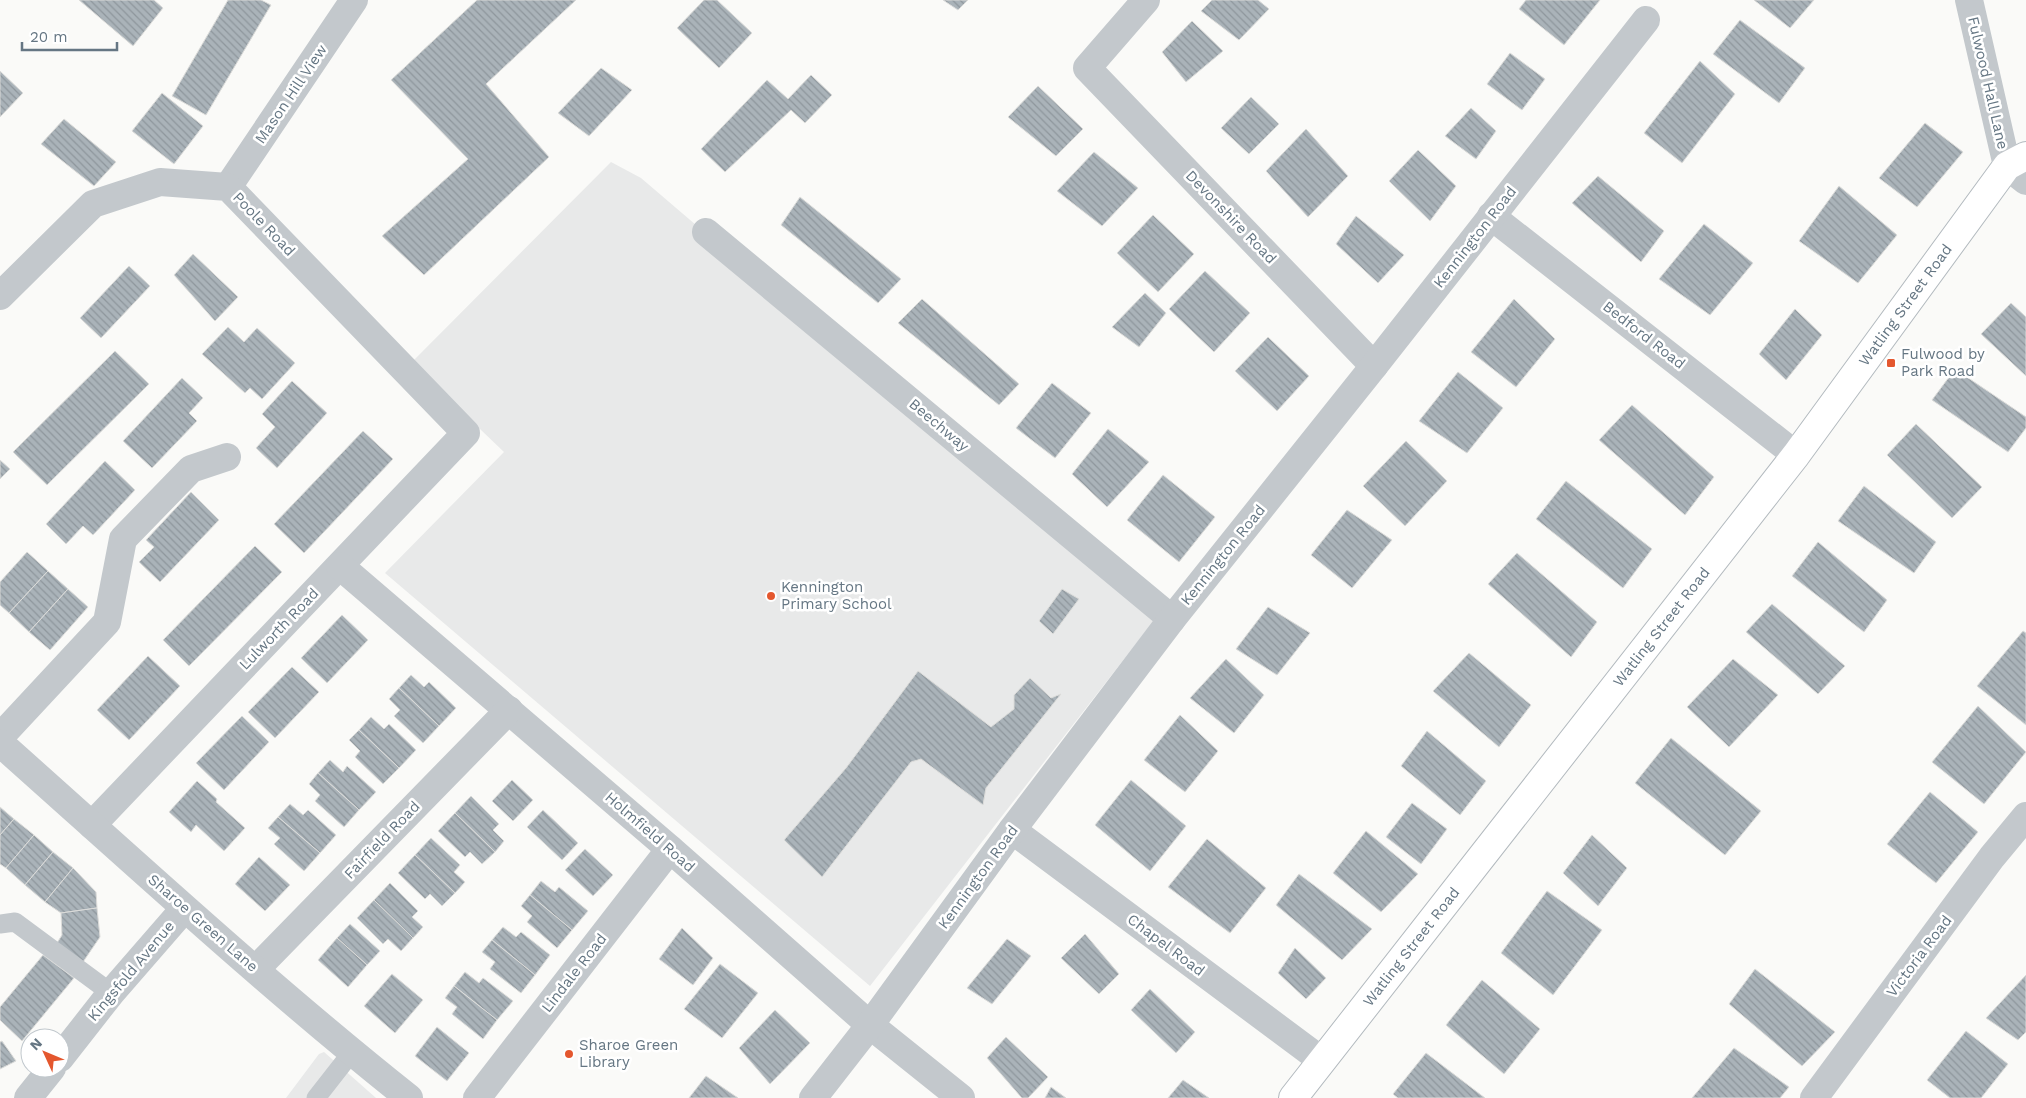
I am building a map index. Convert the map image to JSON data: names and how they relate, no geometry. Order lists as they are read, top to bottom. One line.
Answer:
{"streets":{"main road":["Watling Street Road"],"street":["Fulwood Hall Lane","Mason Hill View","Devonshire Road","Poole Road","Kennington Road","Bedford Road","Beechway","Lulworth Road","Holmfield Road","Fairfield Road","Sharoe Green Lane","Chapel Road","Victoria Road","Kingsfold Avenue","Lindale Road"]},"crossings":[["Fulwood Hall Lane","Watling Street Road"],["Mason Hill View","Poole Road"],["Devonshire Road","Kennington Road"],["Poole Road","Lulworth Road"],["Kennington Road","Bedford Road"],["Kennington Road","Beechway"],["Kennington Road","Holmfield Road"],["Kennington Road","Chapel Road"],["Watling Street Road","Bedford Road"],["Watling Street Road","Chapel Road"],["Lulworth Road","Holmfield Road"],["Lulworth Road","Sharoe Green Lane"],["Holmfield Road","Fairfield Road"],["Holmfield Road","Lindale Road"],["Fairfield Road","Sharoe Green Lane"],["Sharoe Green Lane","Kingsfold Avenue"]],"places":{"transit":["Fulwood by Park Road"],"other":["Kennington Primary School","Sharoe Green Library"]},"scale_bar":"20 m","north":"top left"}
